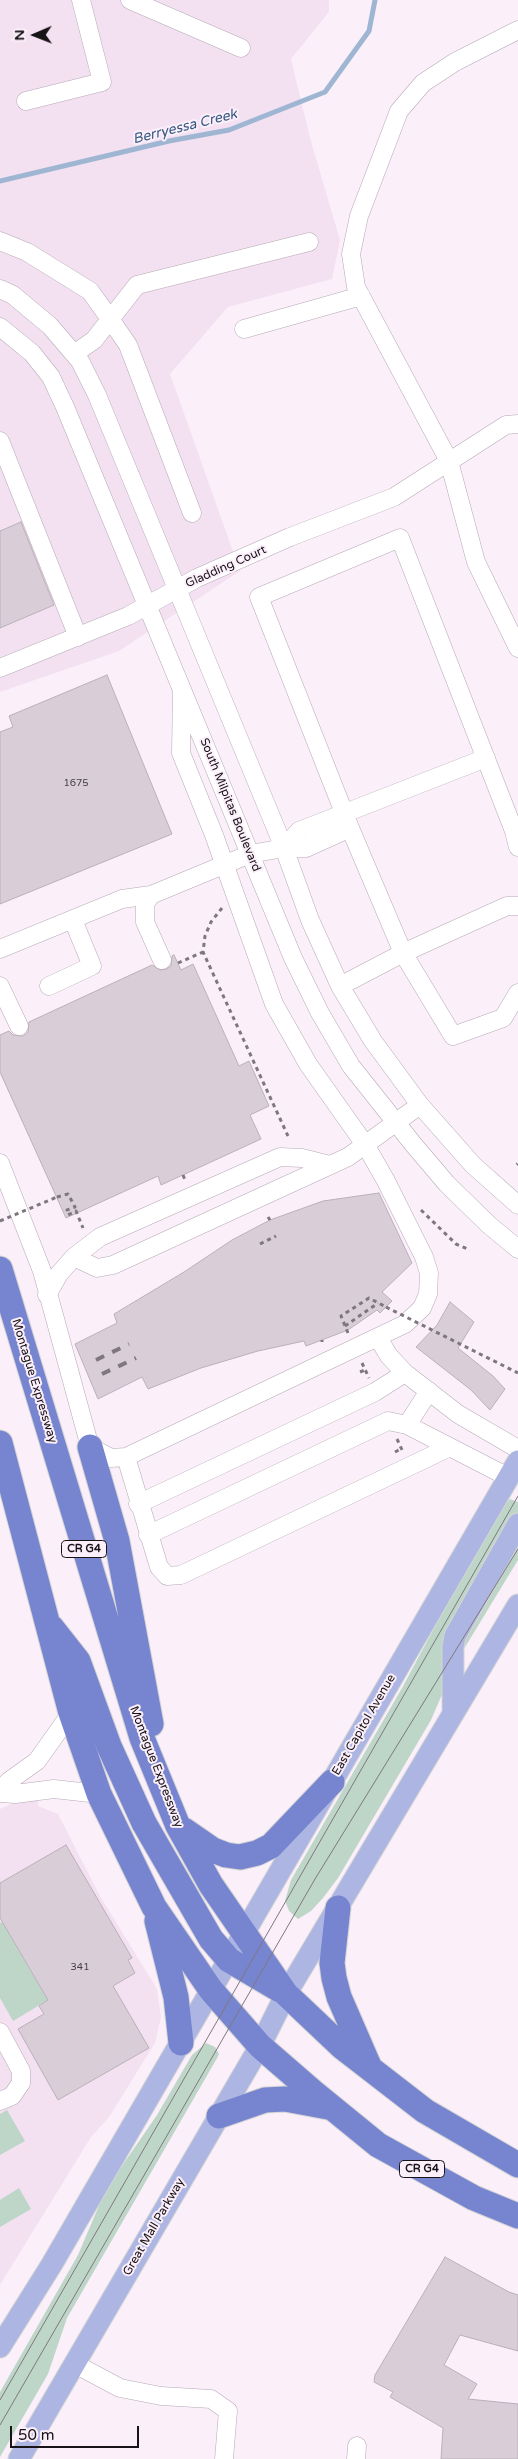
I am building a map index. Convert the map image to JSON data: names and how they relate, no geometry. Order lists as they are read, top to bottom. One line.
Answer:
{"streets":{"highway":["Montague Expressway","CR G4"],"main road":["East Capitol Avenue","Great Mall Parkway"],"street":["Gladding Court","South Milpitas Boulevard"]},"crossings":[["Gladding Court","South Milpitas Boulevard"],["Montague Expressway","East Capitol Avenue"],["Montague Expressway","Great Mall Parkway"],["CR G4","East Capitol Avenue"],["CR G4","Great Mall Parkway"]],"water":["Berryessa Creek"],"house_numbers":["1675","341"],"scale_bar":"50 m","north":"left"}
